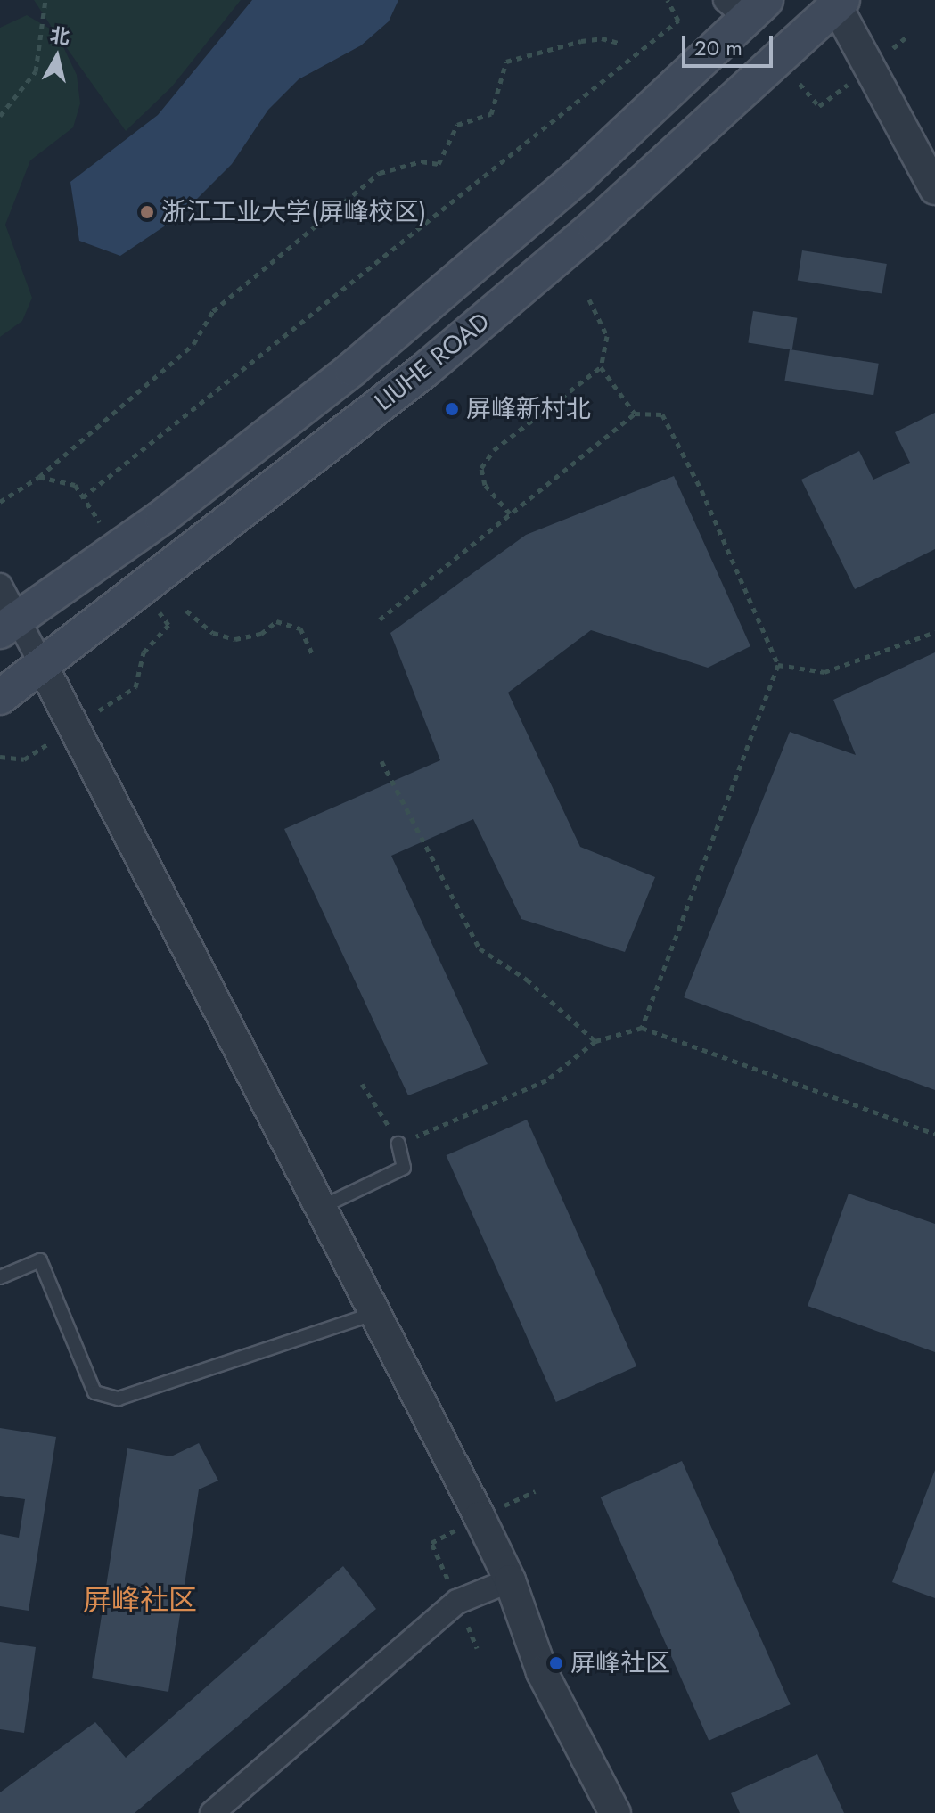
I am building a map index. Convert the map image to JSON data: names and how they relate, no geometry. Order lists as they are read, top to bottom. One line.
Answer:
{"streets":{"main road":["LIUHE ROAD"]},"districts":["屏峰社区"],"places":["浙江工业大学(屏峰校区)","屏峰新村北","屏峰社区"],"scale_bar":"20 m","north":"top"}
